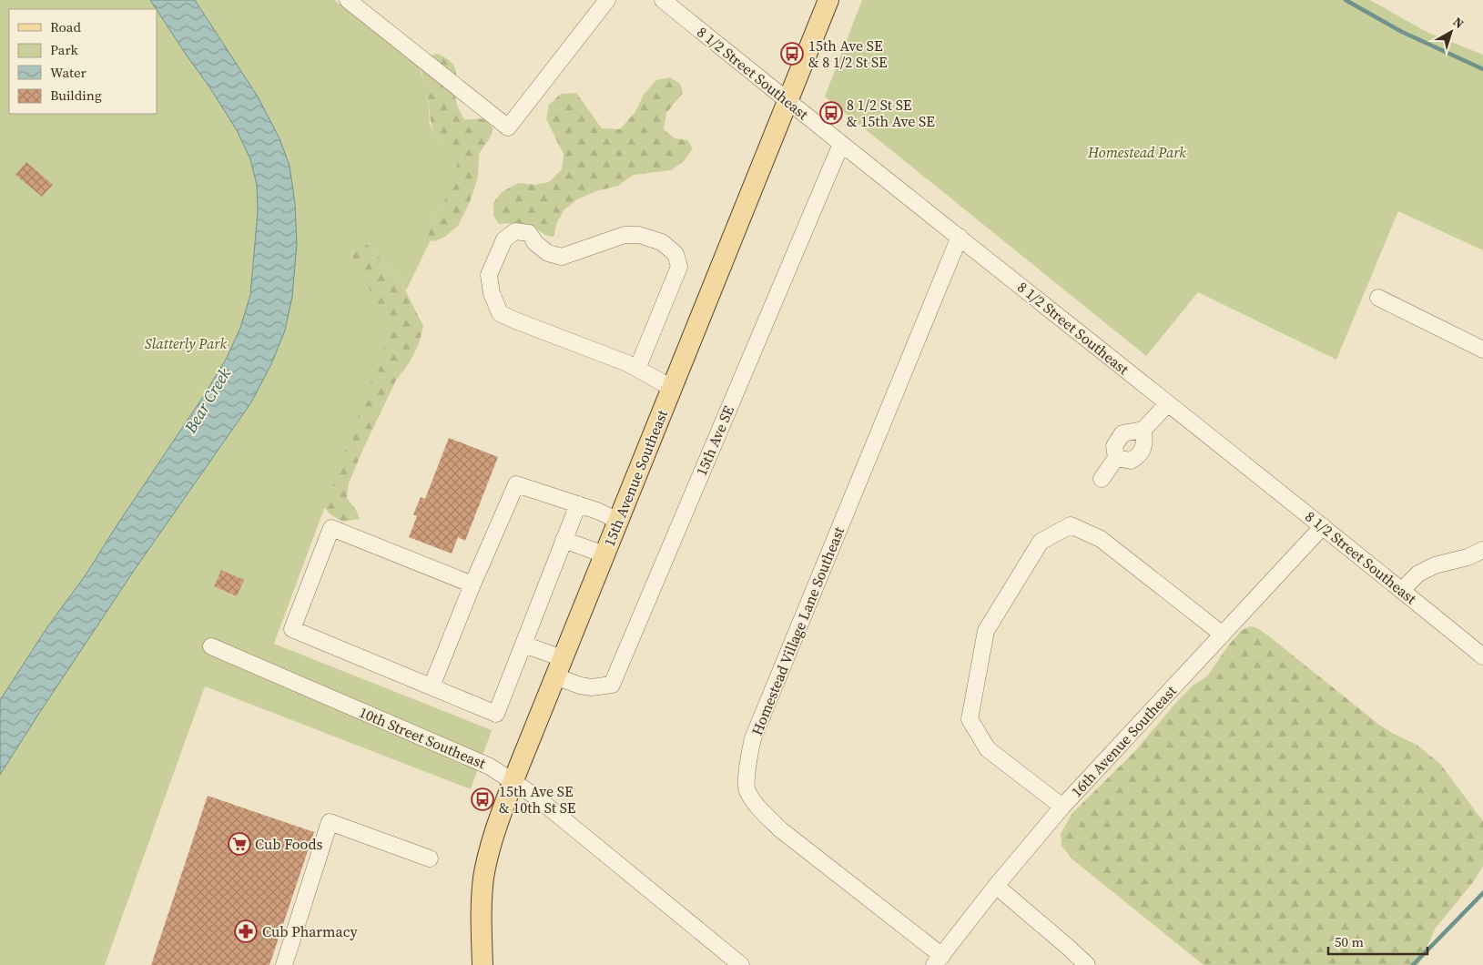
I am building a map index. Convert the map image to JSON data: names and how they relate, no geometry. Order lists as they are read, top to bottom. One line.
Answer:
{"streets":{"main road":["15th Avenue Southeast"],"street":["8 1/2 Street Southeast","15th Ave SE","Homestead Village Lane Southeast","10th Street Southeast","16th Avenue Southeast"]},"crossings":[["8 1/2 Street Southeast","15th Ave SE"],["8 1/2 Street Southeast","15th Avenue Southeast"],["8 1/2 Street Southeast","Homestead Village Lane Southeast"],["8 1/2 Street Southeast","16th Avenue Southeast"],["15th Ave SE","15th Avenue Southeast"],["15th Avenue Southeast","10th Street Southeast"],["Homestead Village Lane Southeast","16th Avenue Southeast"]],"water":["Bear Creek"],"parks":["Homestead Park","Slatterly Park"],"places":{"bus stop":["15th Ave SE & 8 1/2 St SE","8 1/2 St SE & 15th Ave SE","15th Ave SE & 10th St SE"],"supermarket":["Cub Foods"],"pharmacy":["Cub Pharmacy"]},"legend":["Road","Park","Water","Building"],"scale_bar":"50 m","north":"top right"}
